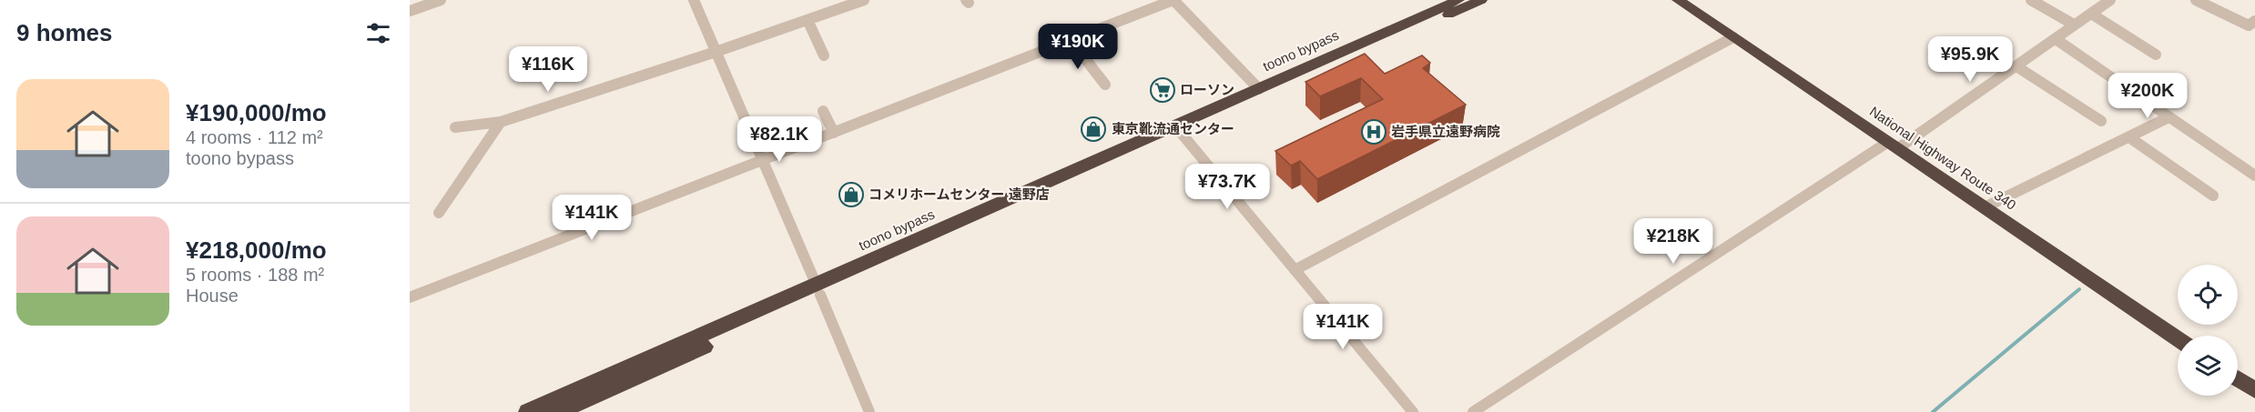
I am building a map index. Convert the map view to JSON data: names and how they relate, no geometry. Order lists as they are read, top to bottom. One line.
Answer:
{"streets":{"highway":["toono bypass","National Highway Route 340"]},"places":{"supermarket":["ローソン"],"shop":["東京靴流通センター","コメリホームセンター 遠野店"],"hospital":["岩手県立遠野病院"]},"page":{"heading":"9 homes","price":["¥190K","¥95.9K","¥116K","¥200K","¥82.1K","¥73.7K","¥141K","¥218K","¥141K"],"list":[{"name":"¥190,000/mo","note":"4 rooms · 112 m² · toono bypass"},{"name":"¥218,000/mo","note":"5 rooms · 188 m² · House"}]}}
